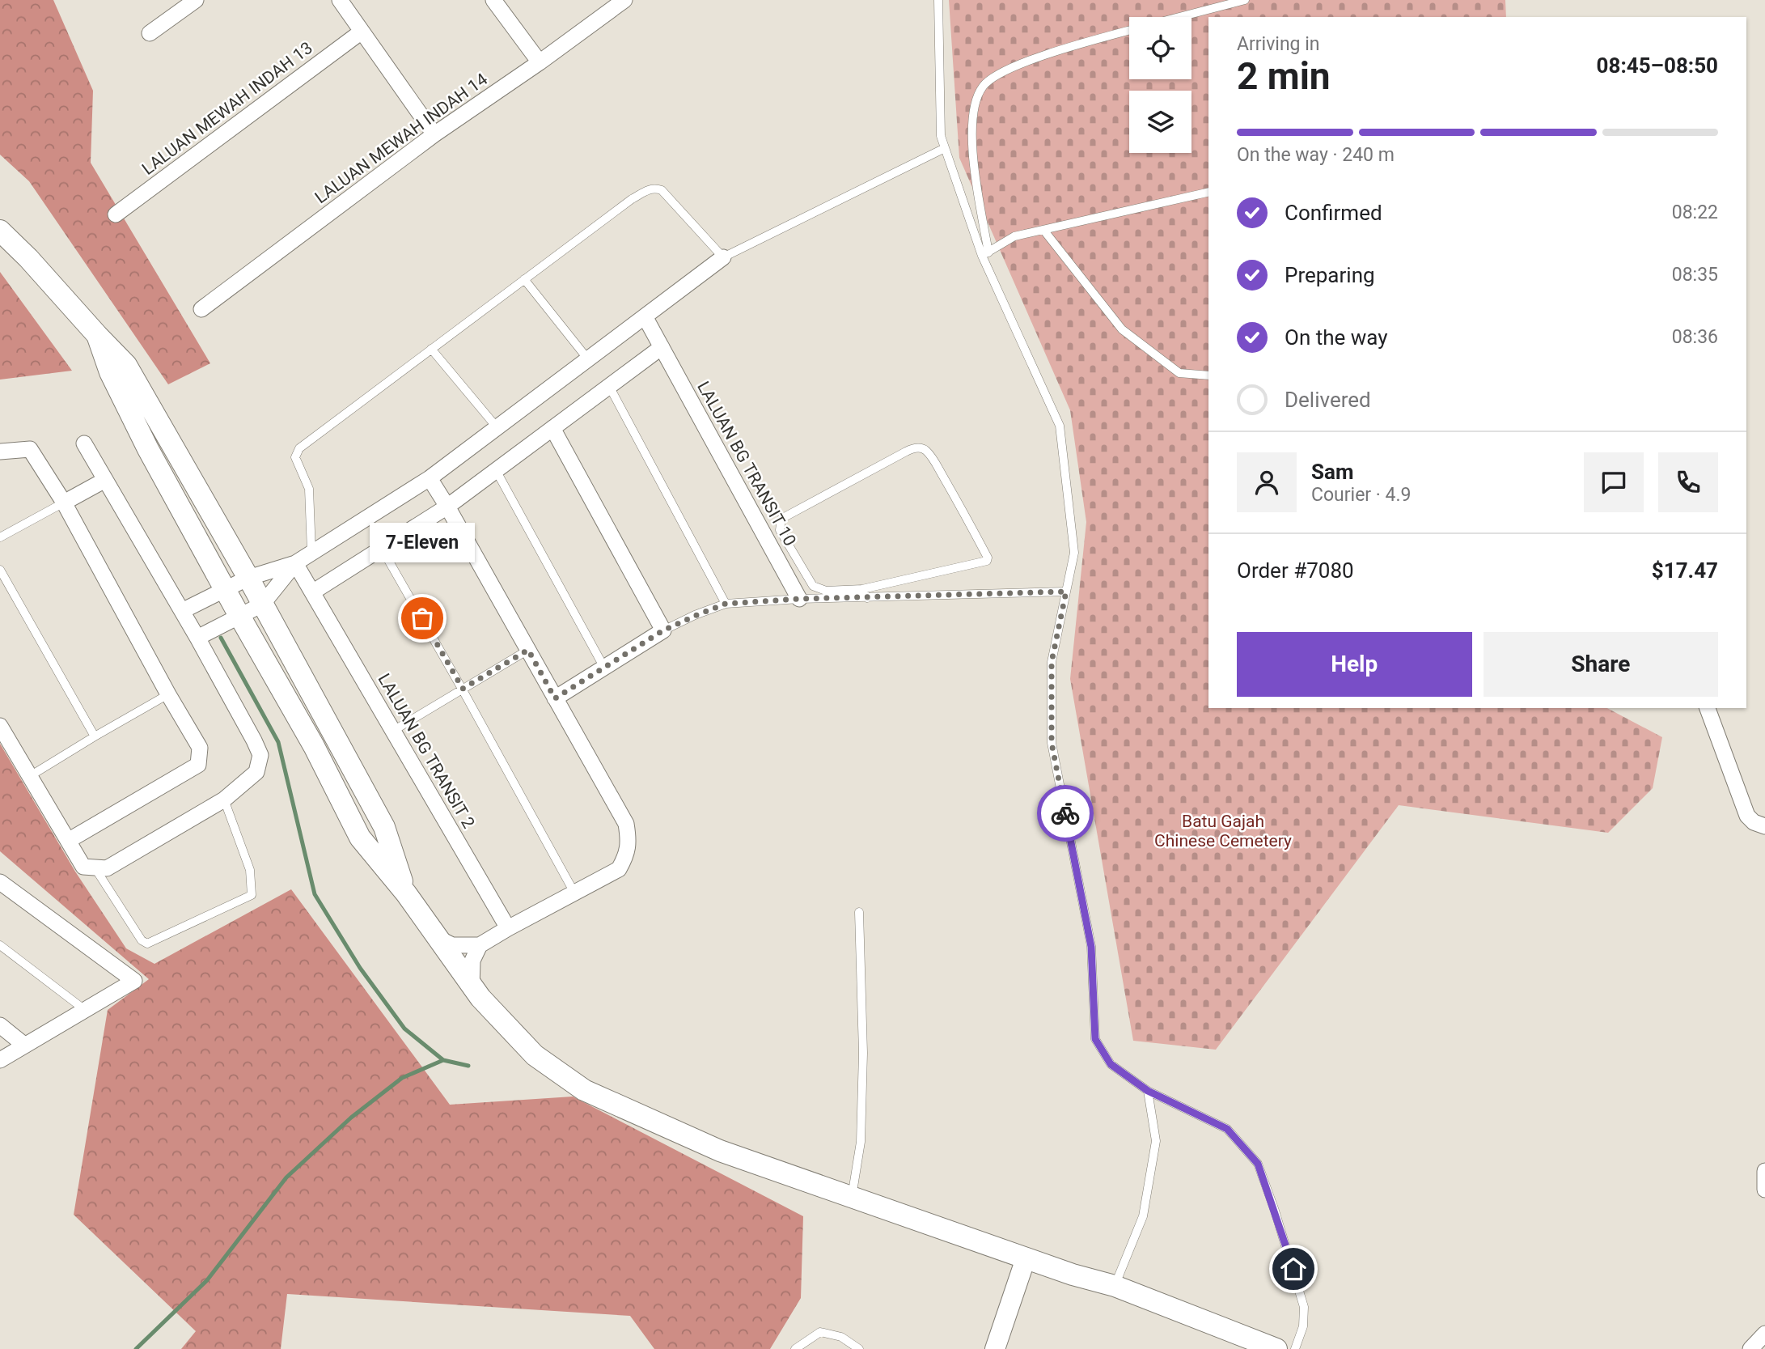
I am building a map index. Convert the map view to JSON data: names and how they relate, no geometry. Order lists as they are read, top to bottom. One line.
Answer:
{"streets":{"street":["LALUAN MEWAH INDAH 13","LALUAN MEWAH INDAH 14","LALUAN BG TRANSIT 10","LALUAN BG TRANSIT 2"]},"parks":["Batu Gajah Chinese Cemetery"],"places":["7-Eleven"],"page":{"heading":["2 min","Arriving in","08:45–08:50"],"panel":["Sam","Courier · 4.9","Order #7080","$17.47"],"bar":"On the way · 240 m","list":[["Confirmed","08:22"],["Preparing","08:35"],["On the way","08:36"],"Delivered"],"bubble":"7-Eleven","buttons":["Help","Share"]}}
